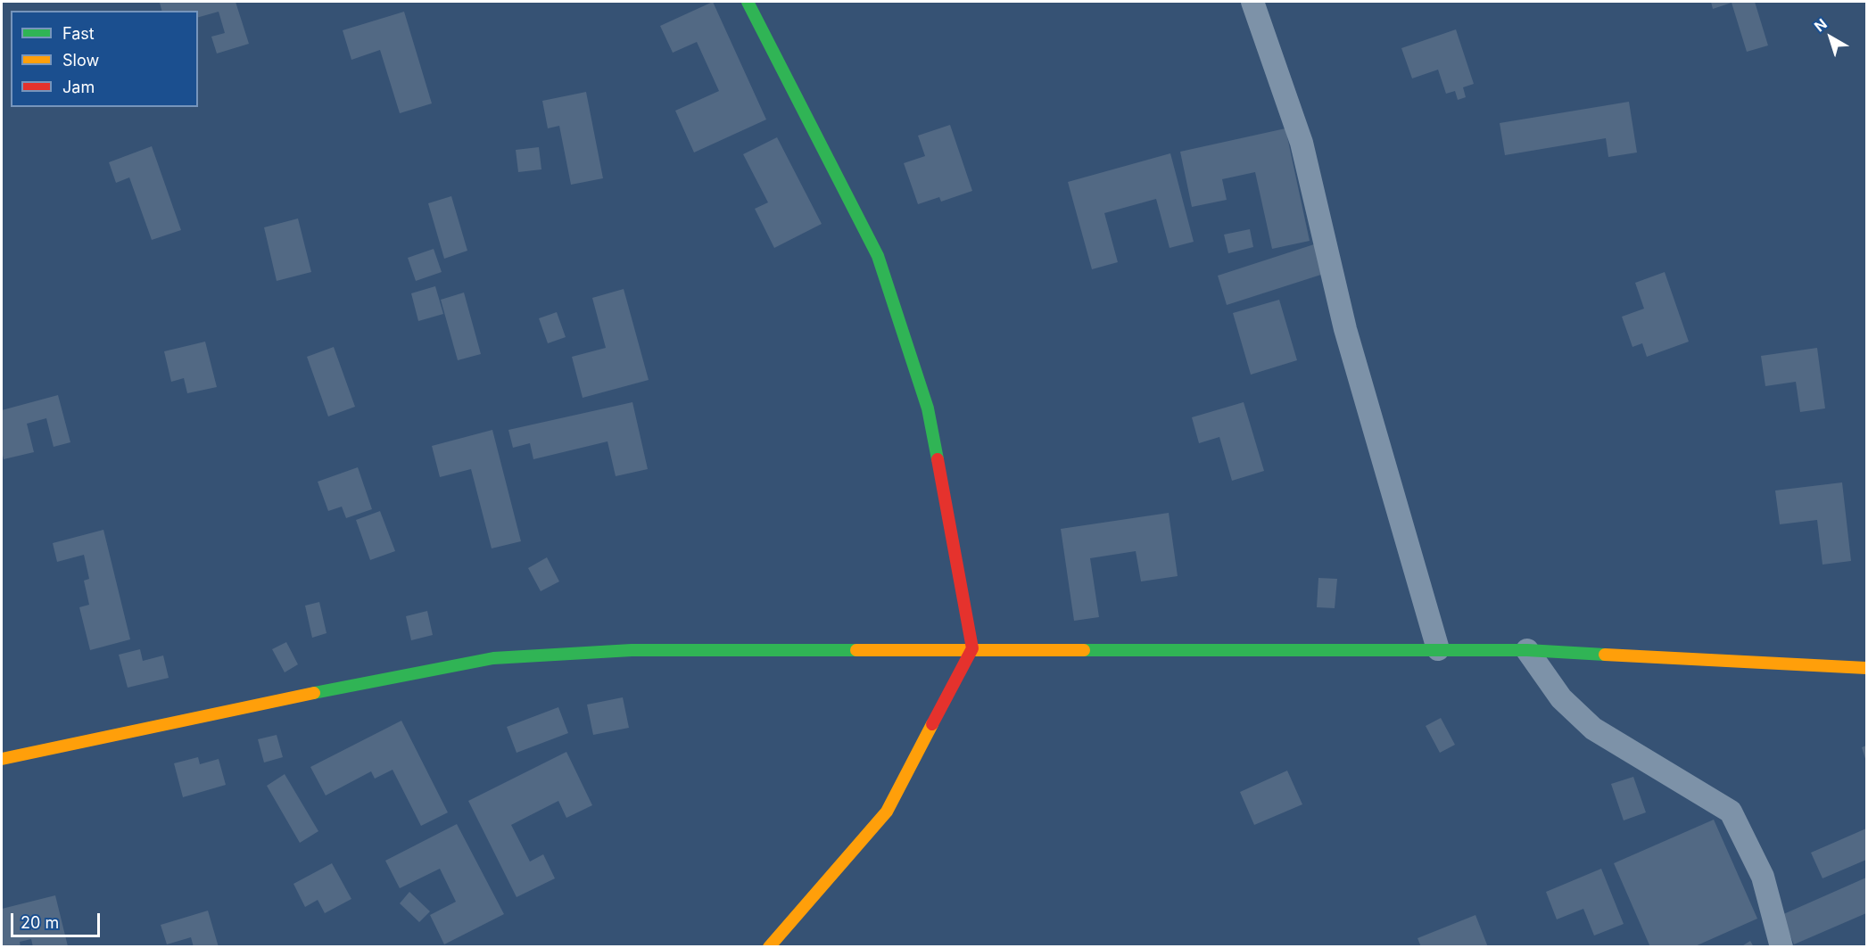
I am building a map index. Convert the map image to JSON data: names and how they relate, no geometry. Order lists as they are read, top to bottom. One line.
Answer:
{"legend":["Fast","Slow","Jam"],"scale_bar":"20 m","north":"top left"}
